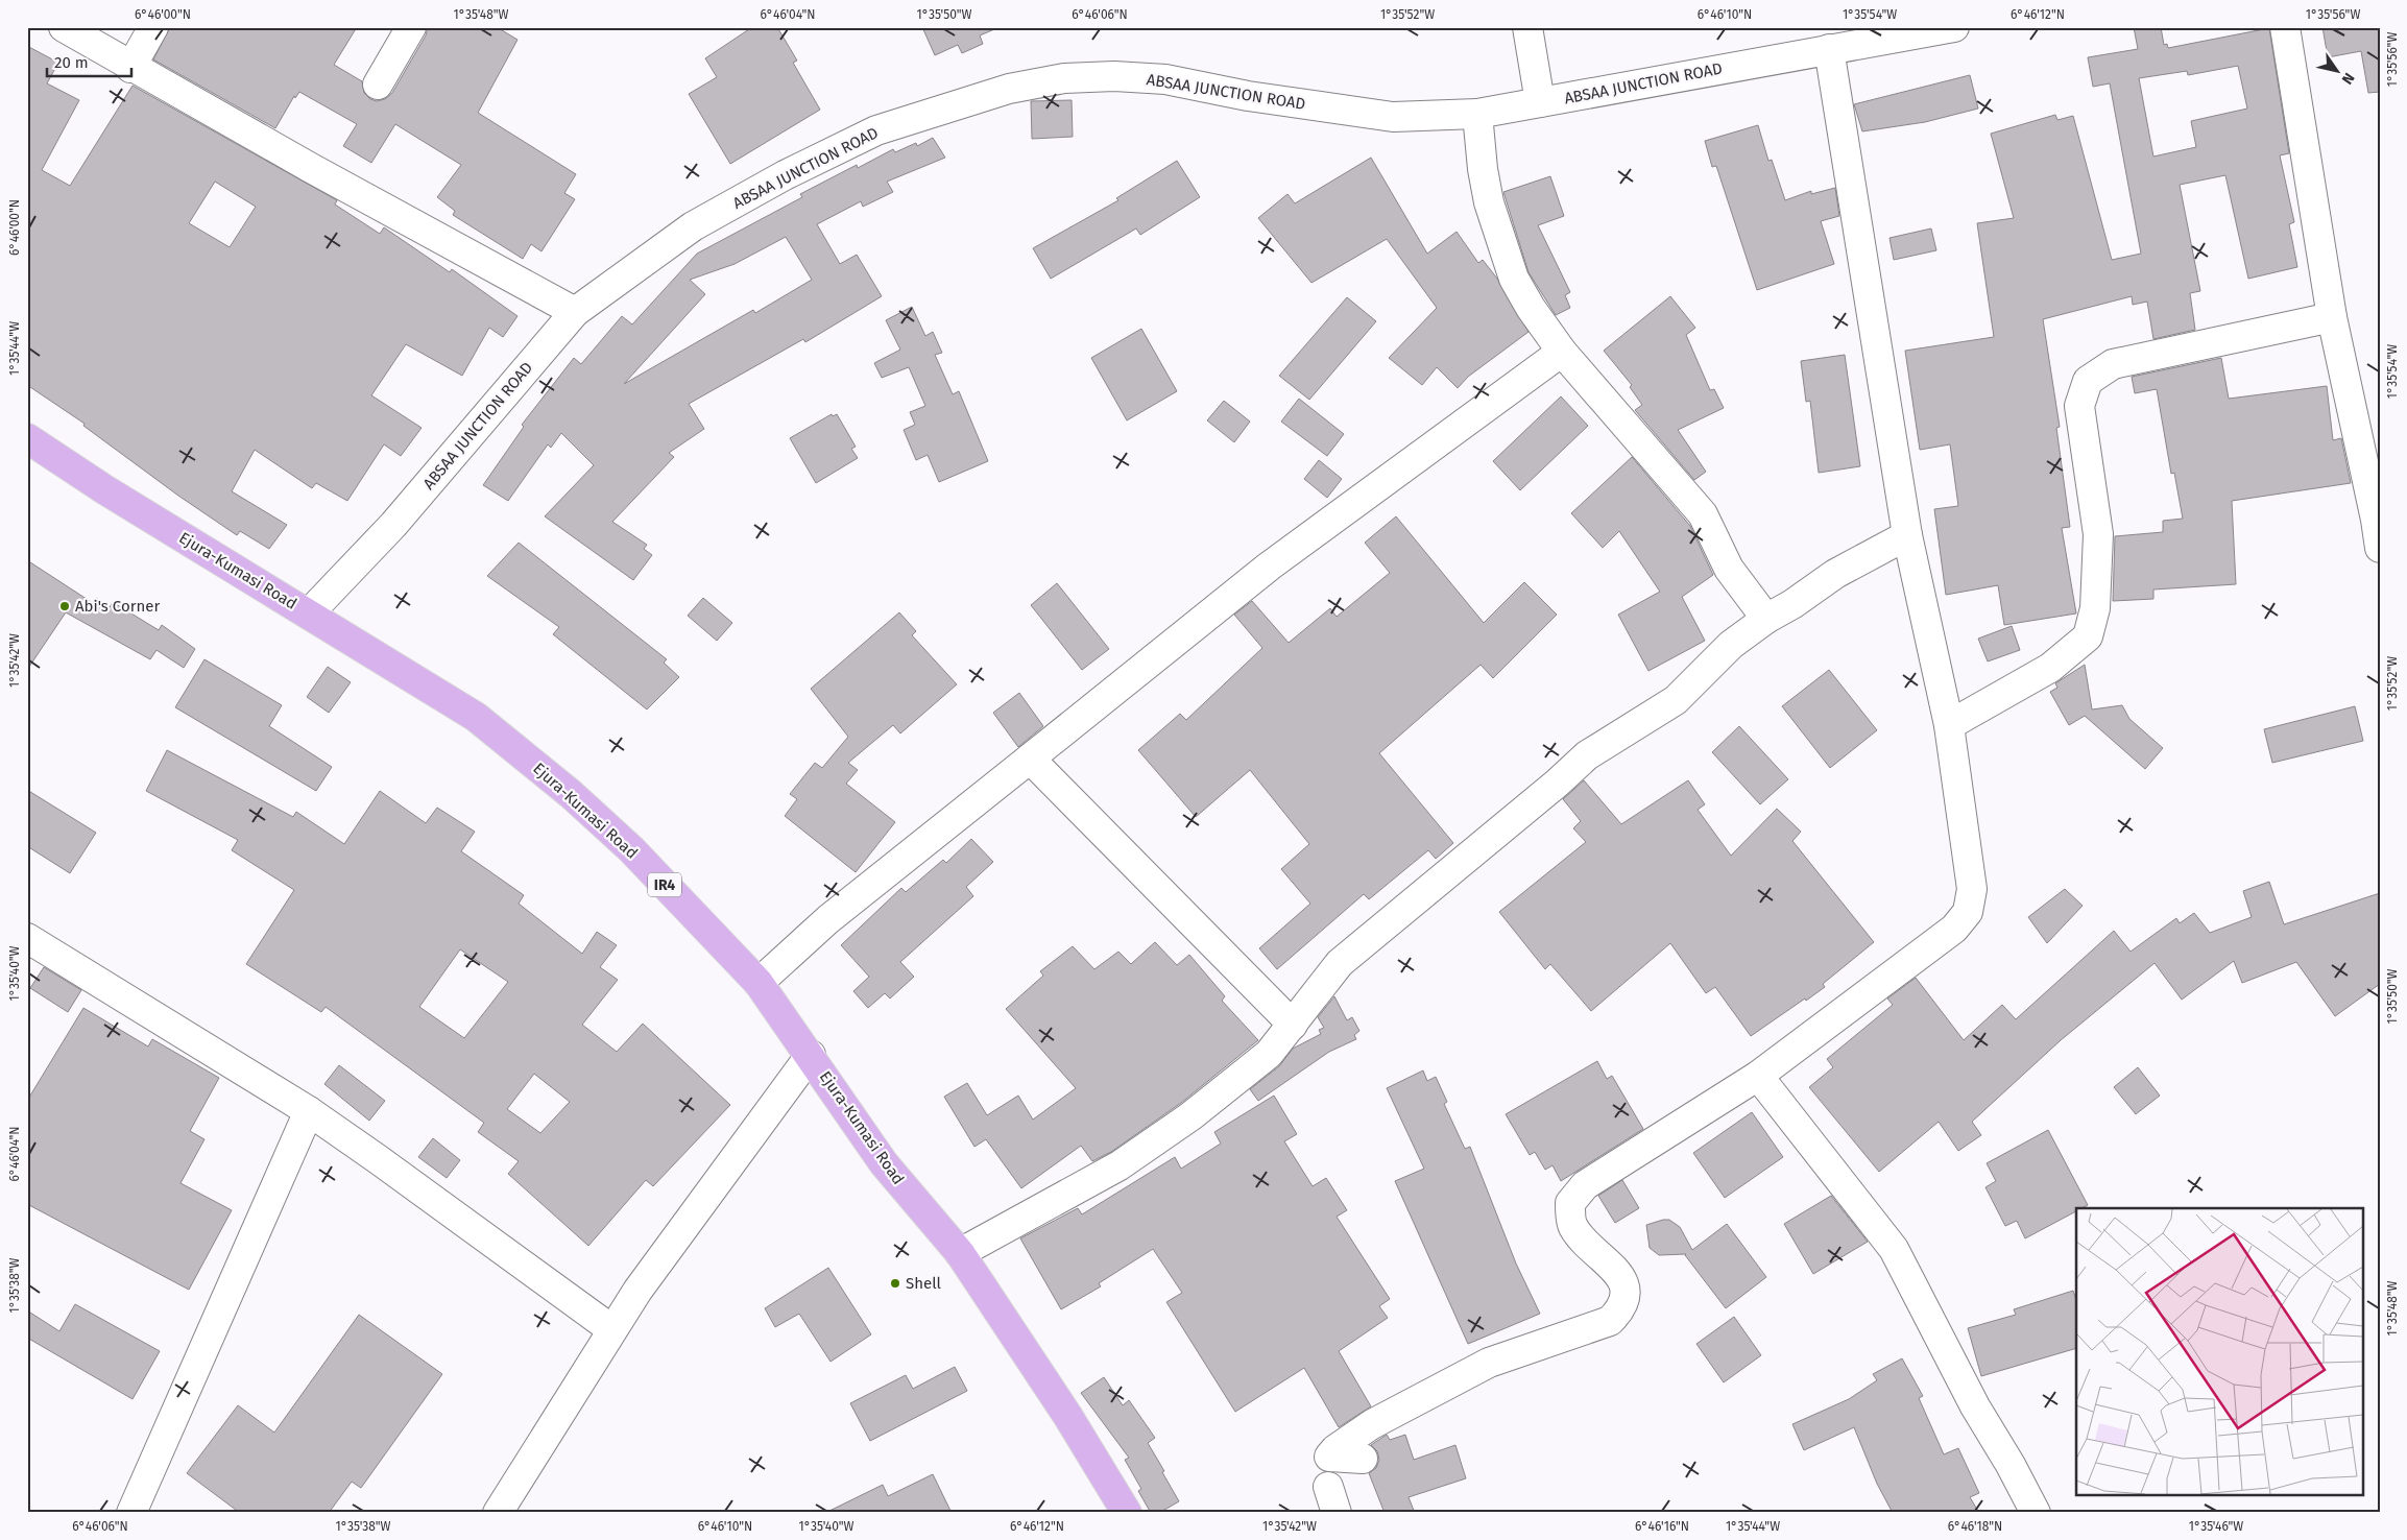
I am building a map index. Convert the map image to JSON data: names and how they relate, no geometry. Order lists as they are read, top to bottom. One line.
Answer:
{"streets":{"main road":["Ejura-Kumasi Road","IR4"],"street":["ABSAA JUNCTION ROAD"]},"crossings":[["ABSAA JUNCTION ROAD","Ejura-Kumasi Road"]],"places":["Abi's Corner","Shell"],"scale_bar":"20 m","north":"bottom right","coordinates":["6°46'00\"N","1°35'48\"W","6°46'04\"N","1°35'50\"W","6°46'06\"N","1°35'52\"W","6°46'10\"N","1°35'54\"W","6°46'12\"N","1°35'56\"W","1°35'44\"W","1°35'42\"W","1°35'40\"W","1°35'38\"W","6°46'16\"N","6°46'18\"N","1°35'46\"W"]}
